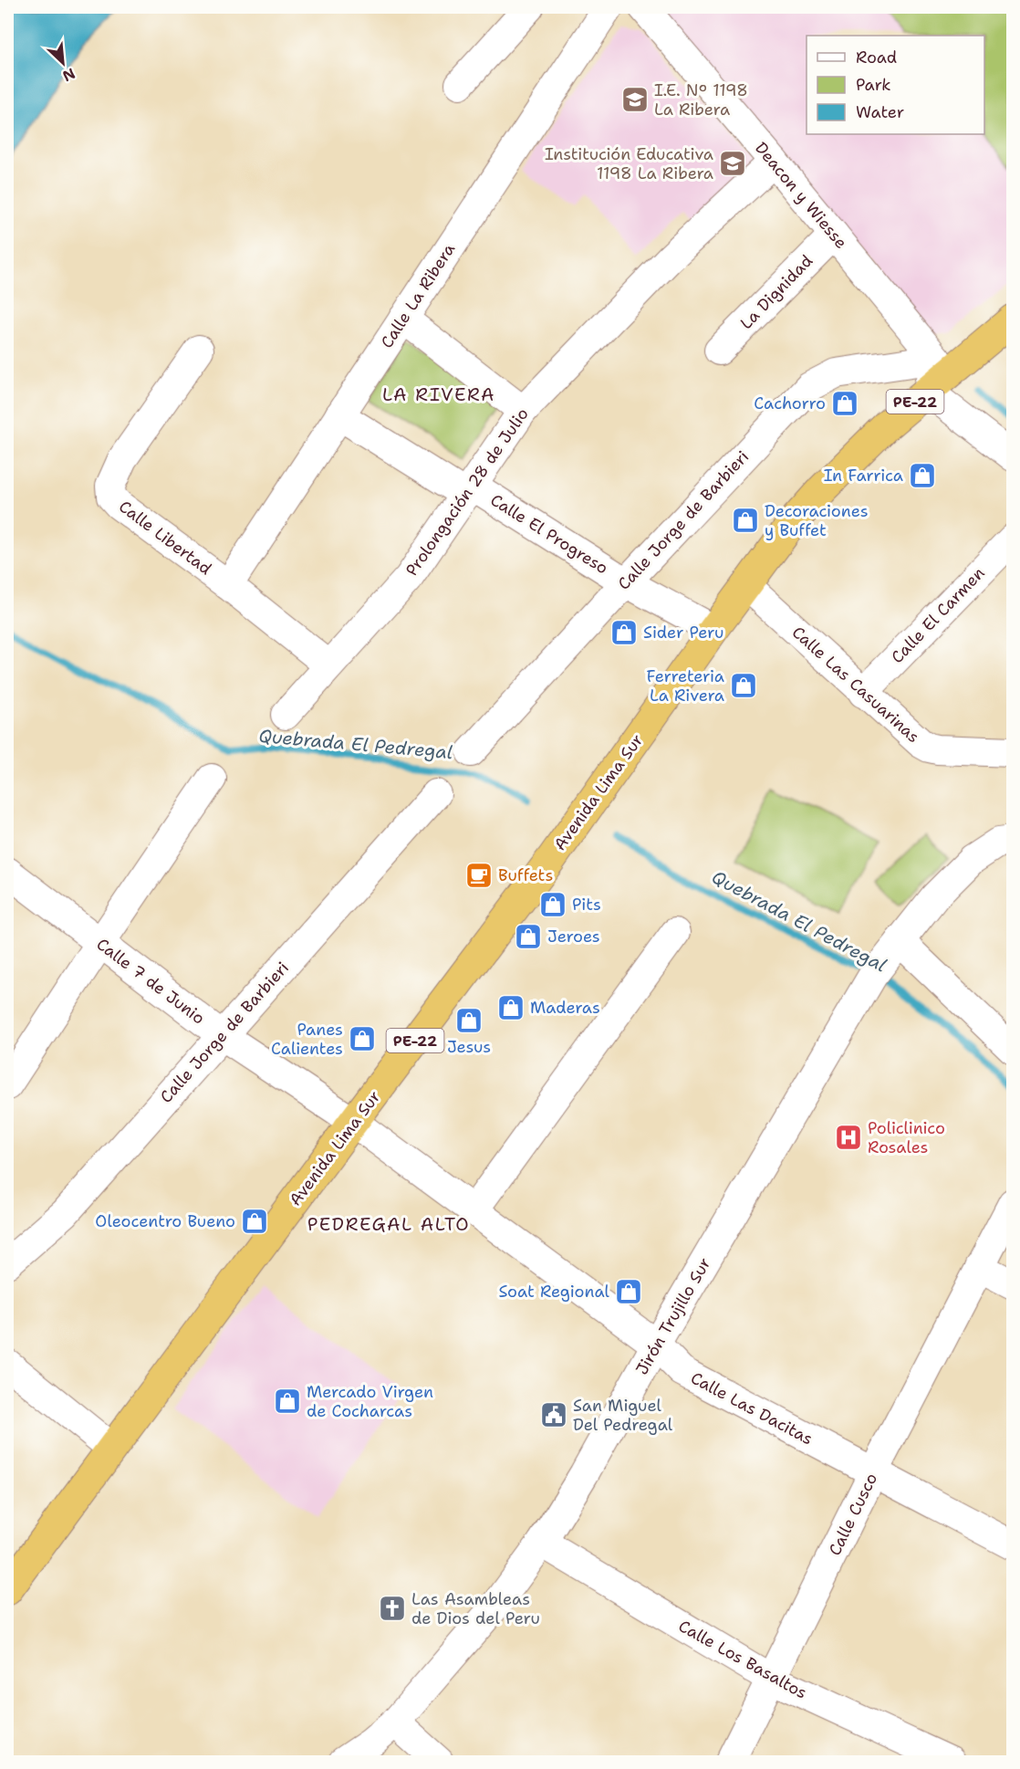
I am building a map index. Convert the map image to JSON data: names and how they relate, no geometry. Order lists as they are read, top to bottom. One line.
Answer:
{"streets":{"highway":["PE-22","Avenida Lima Sur"],"street":["Deacon y Wiesse","La Dignidad","Calle La Ribera","Prolongación 28 de Julio","Calle Jorge de Barbieri","Calle El Progreso","Calle Libertad","Calle El Carmen","Calle Las Casuarinas","Calle 7 de Junio","Jirón Trujillo Sur","Calle Las Dacitas","Calle Cusco","Calle Los Basaltos"]},"crossings":[["Deacon y Wiesse","La Dignidad"],["Deacon y Wiesse","Prolongación 28 de Julio"],["Deacon y Wiesse","Calle Jorge de Barbieri"],["Calle La Ribera","Calle El Progreso"],["Calle La Ribera","Calle Libertad"],["Prolongación 28 de Julio","Calle El Progreso"],["Prolongación 28 de Julio","Calle Libertad"],["Calle Jorge de Barbieri","Calle El Progreso"],["Calle Jorge de Barbieri","Calle 7 de Junio"],["Calle El Progreso","Avenida Lima Sur"],["Calle El Carmen","Calle Las Casuarinas"],["Calle Las Casuarinas","Avenida Lima Sur"],["Avenida Lima Sur","Calle 7 de Junio"],["Avenida Lima Sur","Calle Las Dacitas"],["Calle 7 de Junio","Calle Las Dacitas"],["Jirón Trujillo Sur","Calle Las Dacitas"],["Jirón Trujillo Sur","Calle Los Basaltos"],["Calle Las Dacitas","Calle Cusco"],["Calle Cusco","Calle Los Basaltos"]],"districts":["LA RIVERA","PEDREGAL ALTO"],"water":["Quebrada El Pedregal"],"places":{"school or university":["I.E. Nº 1198 La Ribera","Institución Educativa 1198 La Ribera"],"shop":["Cachorro","In Farrica","Decoraciones y Buffet","Sider Peru","Ferreteria La Rivera","Pits","Jeroes","Maderas","Jesus","Panes Calientes","Oleocentro Bueno","Soat Regional","Mercado Virgen de Cocharcas"],"cafe":["Buffets"],"hospital":["Policlinico Rosales"],"public building":["San Miguel Del Pedregal"],"church":["Las Asambleas de Dios del Peru"]},"legend":["Road","Park","Water"],"north":"bottom right"}
